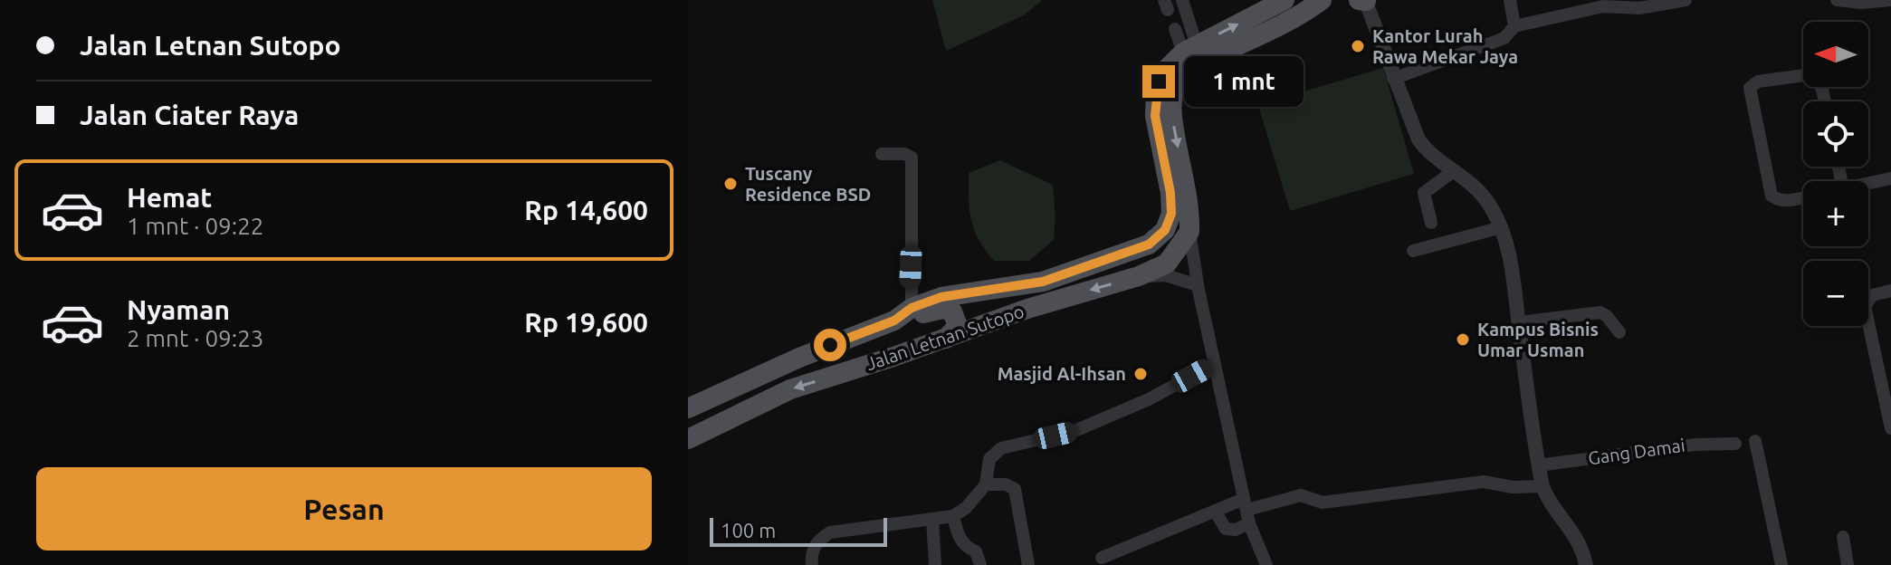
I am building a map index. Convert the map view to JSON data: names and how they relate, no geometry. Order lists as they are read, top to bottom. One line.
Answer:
{"streets":{"main road":["Jalan Letnan Sutopo"],"street":["Gang Damai"]},"places":["Kantor Lurah Rawa Mekar Jaya","Tuscany Residence BSD","Kampus Bisnis Umar Usman","Masjid Al-Ihsan"],"scale_bar":"100 m","north":"left","page":{"banner":["Jalan Letnan Sutopo","Jalan Ciater Raya"],"map_buttons":["+","−"],"bubble":"1 mnt","list":[{"name":"Hemat","note":"1 mnt · 09:22","value":"Rp 14,600"},{"name":"Nyaman","note":"2 mnt · 09:23","value":"Rp 19,600"}],"buttons":"Pesan","scale":"100 m"}}
